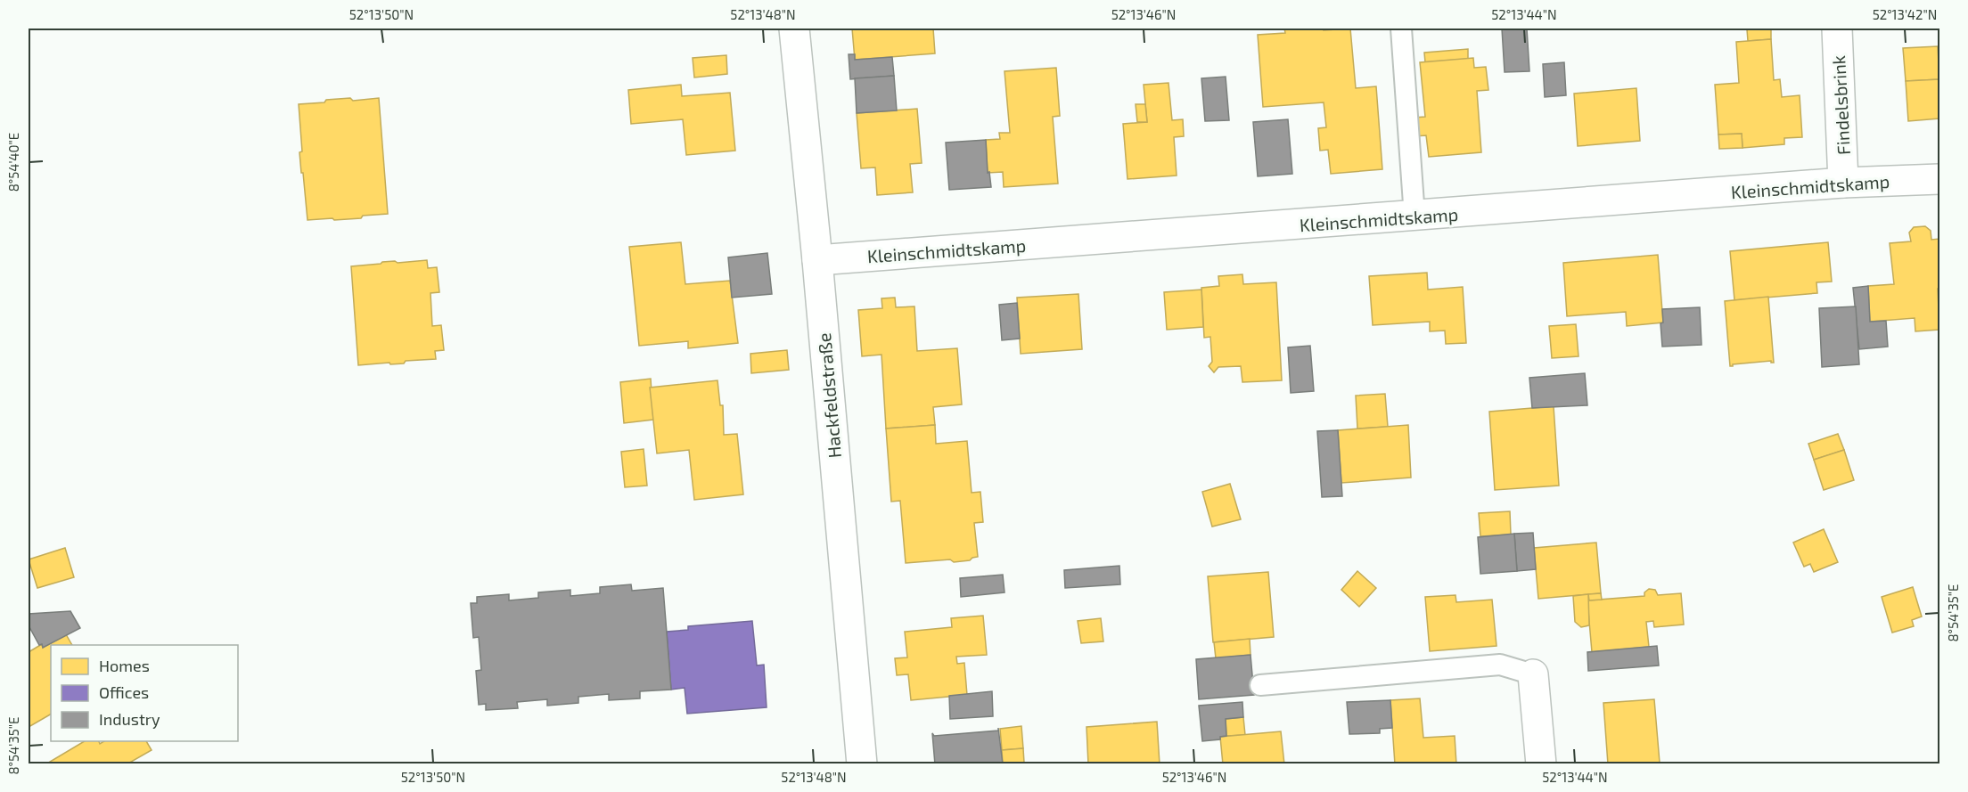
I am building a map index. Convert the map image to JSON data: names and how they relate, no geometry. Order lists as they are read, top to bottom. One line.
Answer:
{"streets":{"street":["Findelsbrink","Kleinschmidtskamp","Hackfeldstraße"]},"crossings":[["Findelsbrink","Kleinschmidtskamp"],["Kleinschmidtskamp","Hackfeldstraße"]],"legend":["Homes","Offices","Industry"],"coordinates":["52°13'50\"N","52°13'48\"N","52°13'46\"N","52°13'44\"N","52°13'42\"N","8°54'40\"E","8°54'35\"E"]}
